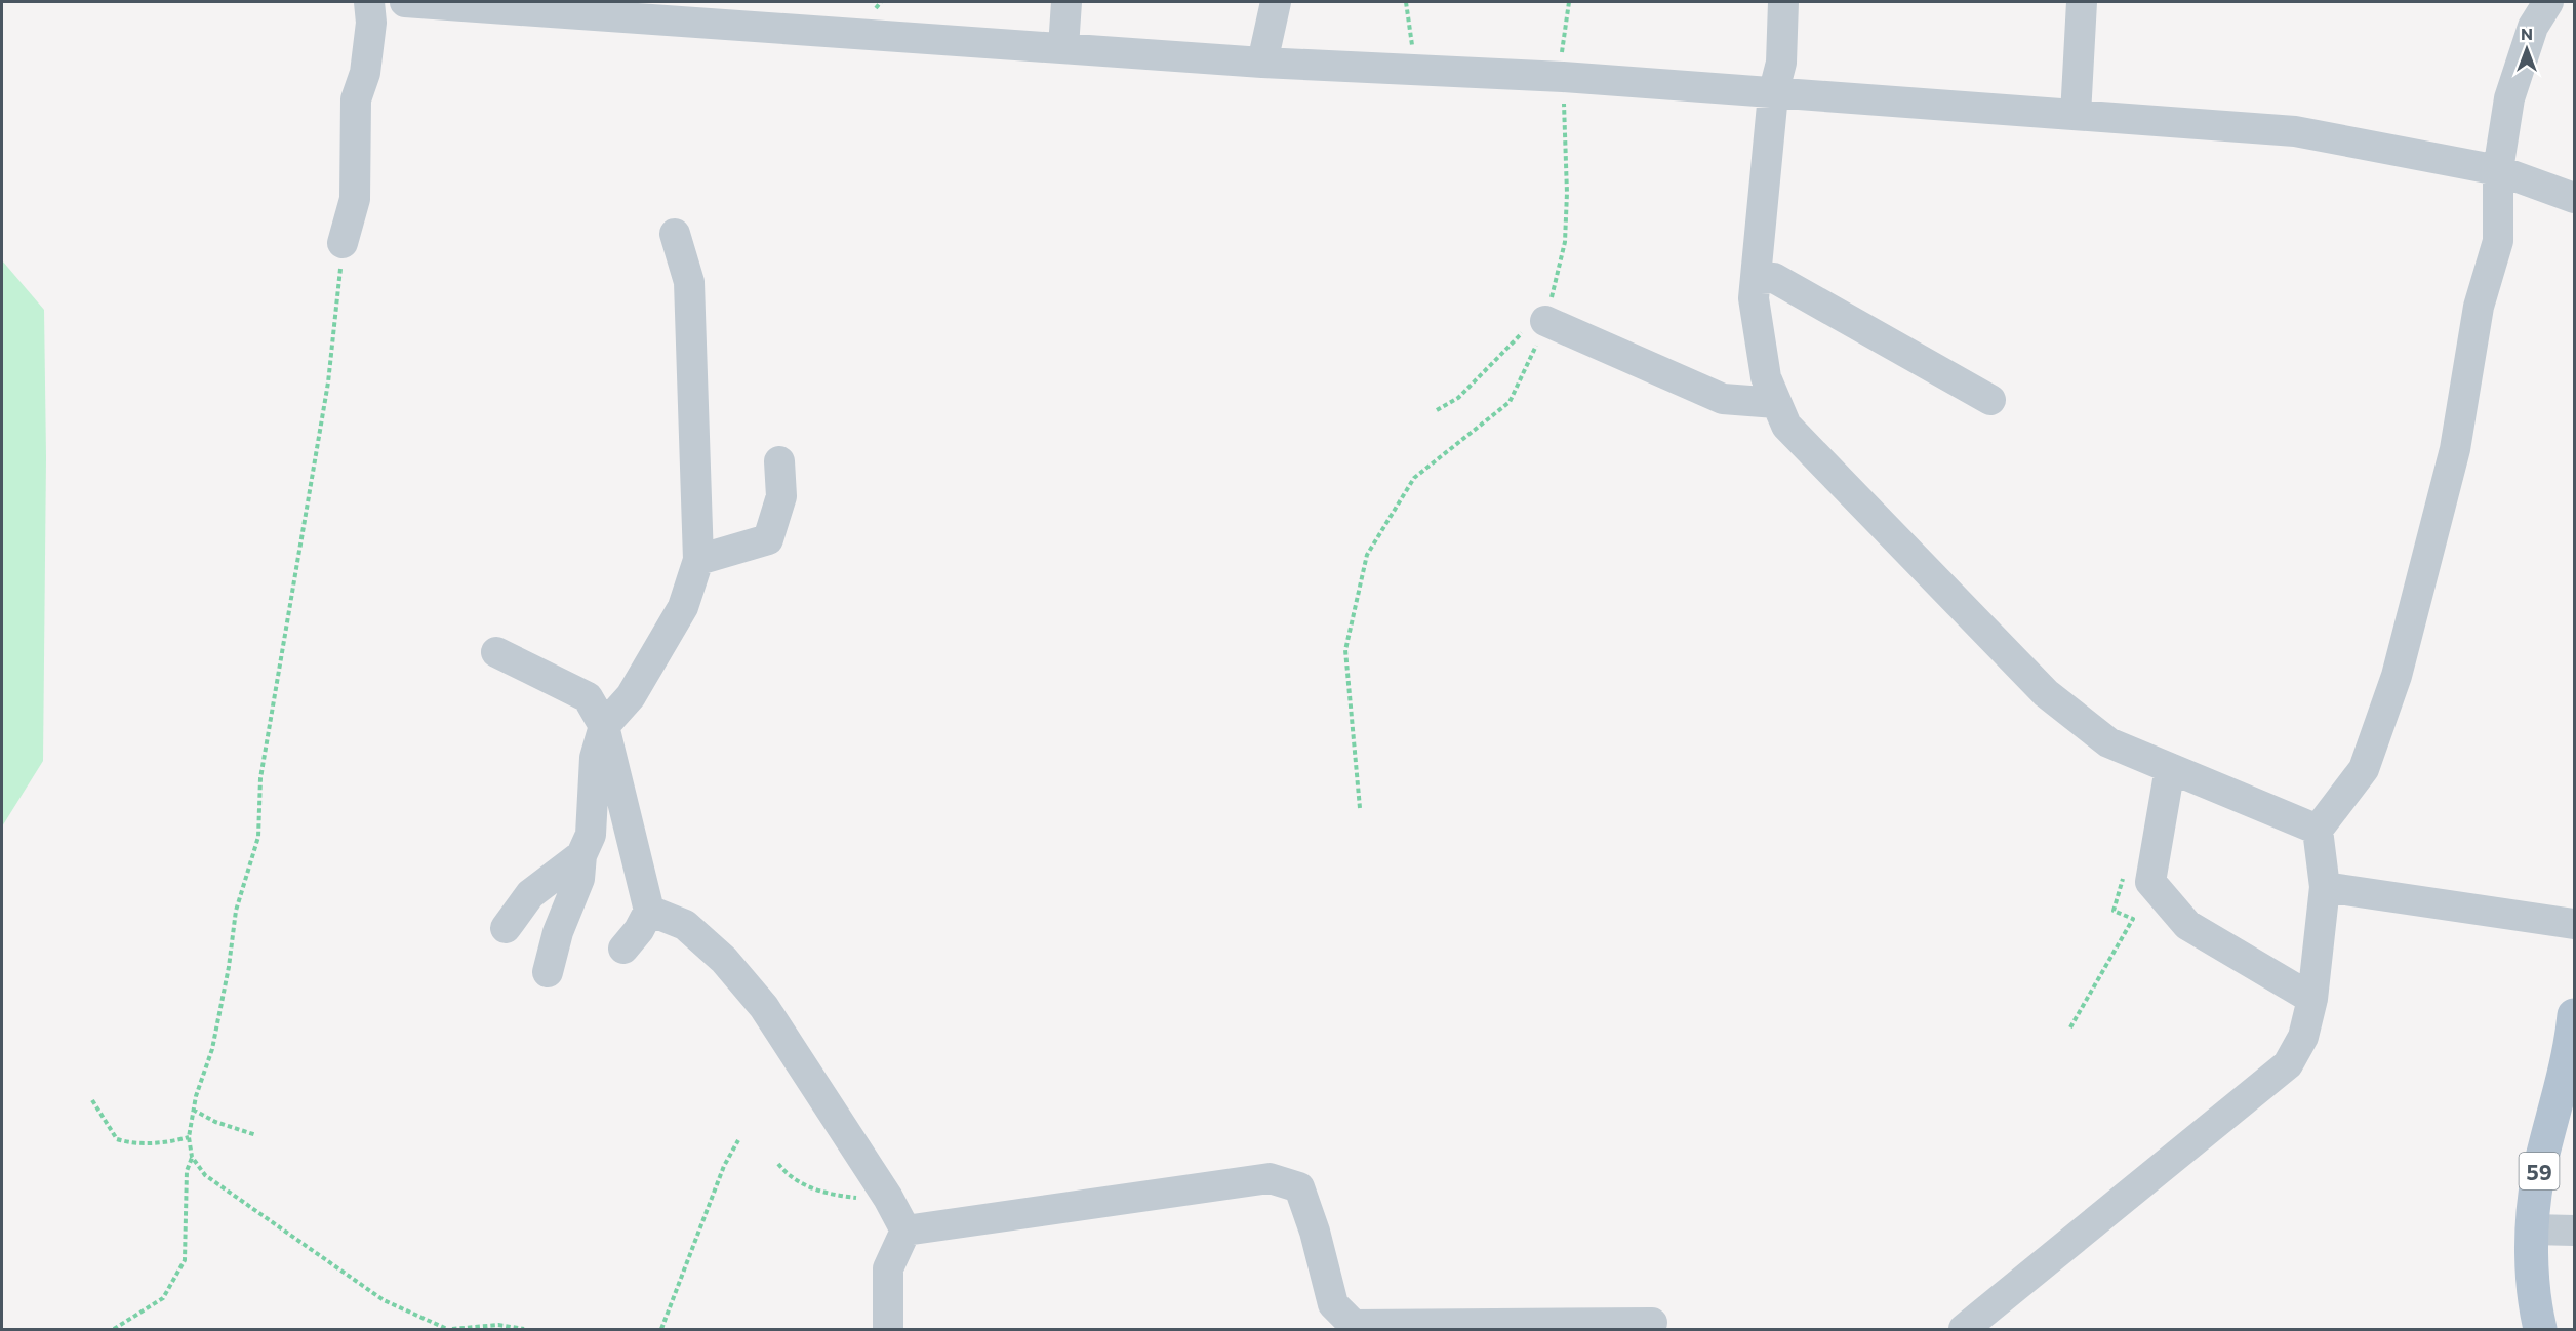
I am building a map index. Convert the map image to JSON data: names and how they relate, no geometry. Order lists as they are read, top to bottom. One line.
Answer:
{"streets":{"main road":["59"]},"north":"top"}
